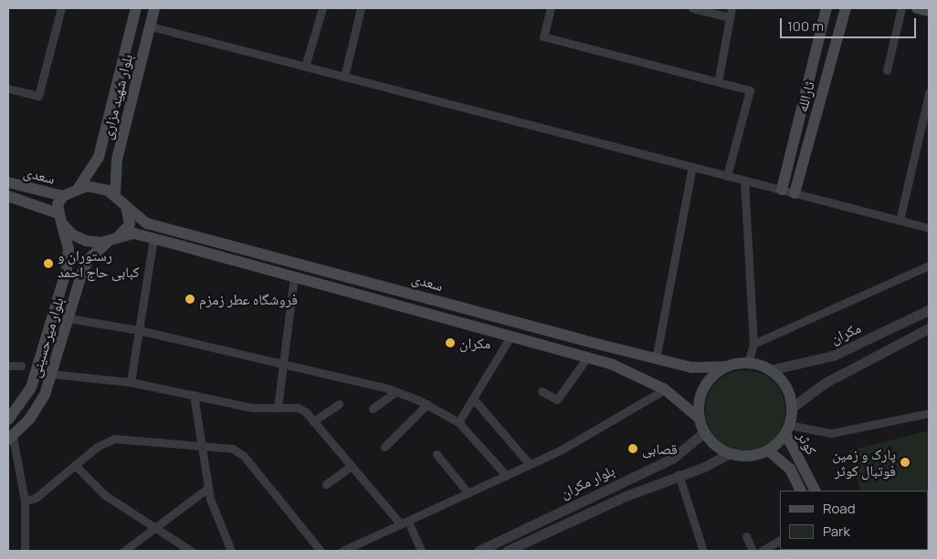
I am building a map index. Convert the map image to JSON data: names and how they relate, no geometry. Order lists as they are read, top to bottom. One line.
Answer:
{"streets":{"main road":["بلوار شهید مزاری","ثارالله","سعدی","بلوار میرحسینی","کوثر"],"street":["مکران","بلوار مکران"]},"crossings":[["بلوار شهید مزاری","سعدی"],["بلوار شهید مزاری","بلوار میرحسینی"],["سعدی","مکران"],["سعدی","بلوار میرحسینی"],["سعدی","کوثر"],["سعدی","بلوار مکران"],["مکران","کوثر"],["مکران","بلوار مکران"],["کوثر","بلوار مکران"]],"places":["رستوران و کبابی حاج احمد","فروشگاه عطر زمزم","مکران","قصابی","پارک و زمین فوتبال کوثر"],"legend":["Road","Park"],"scale_bar":"100 m"}
